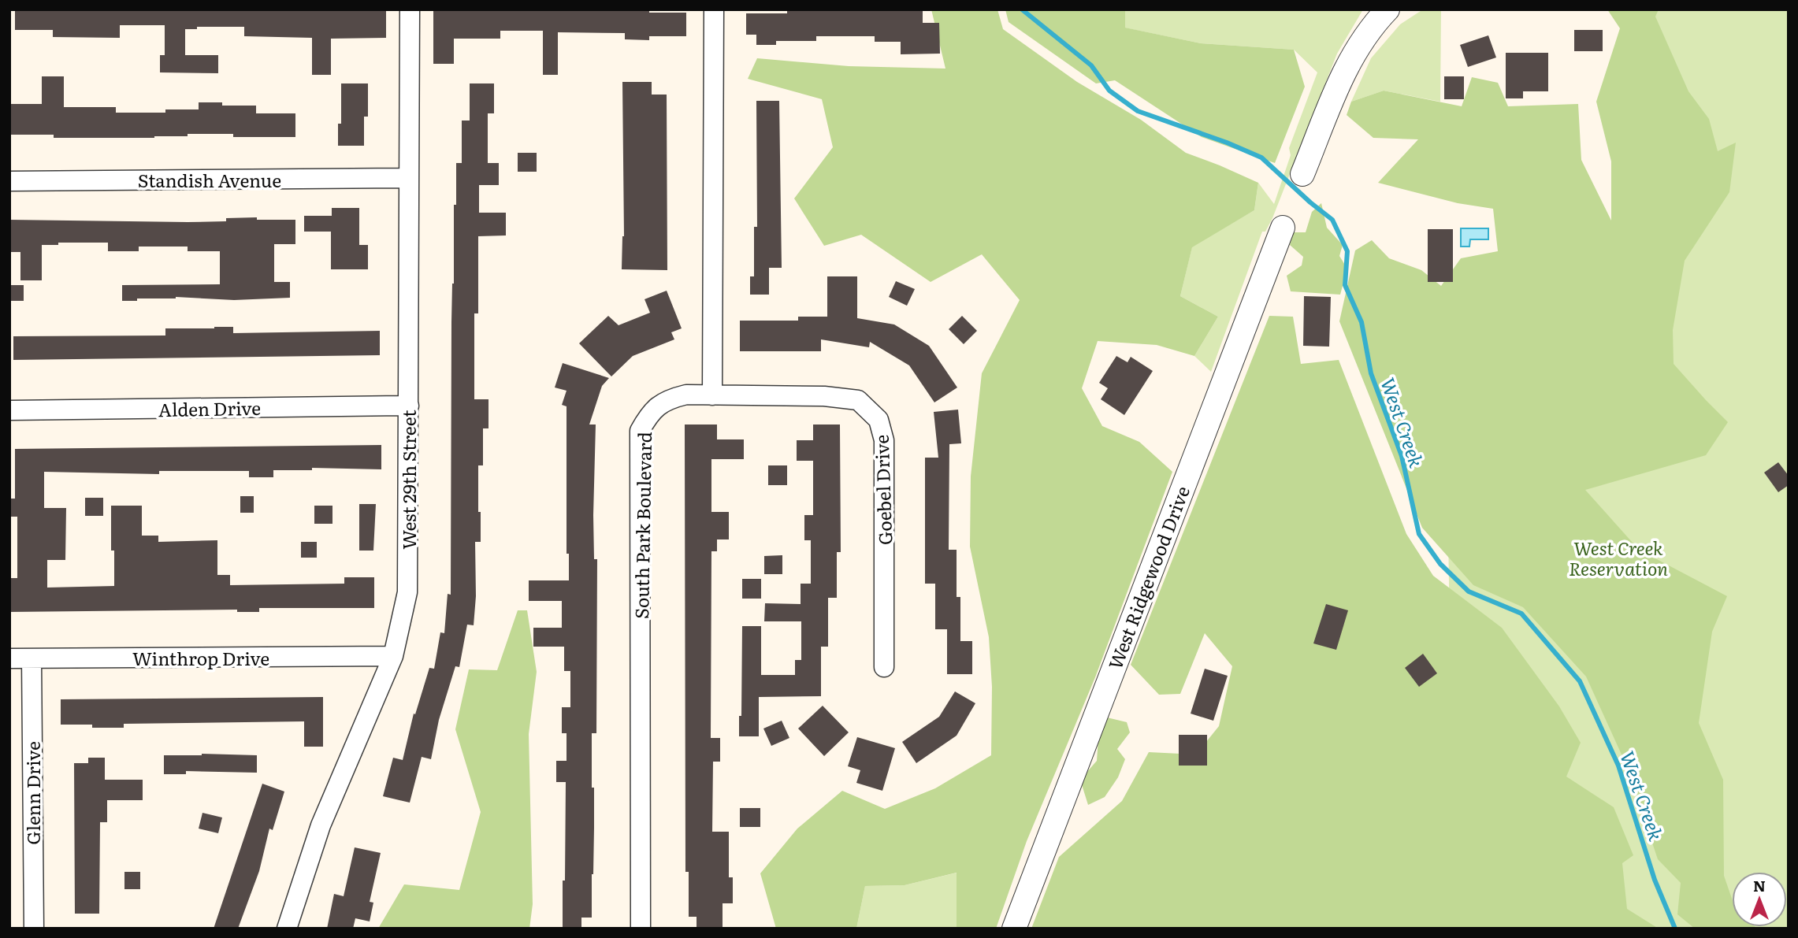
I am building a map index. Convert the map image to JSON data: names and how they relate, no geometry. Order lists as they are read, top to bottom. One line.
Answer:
{"streets":{"street":["Standish Avenue","Alden Drive","West 29th Street","Goebel Drive","South Park Boulevard","West Ridgewood Drive","Winthrop Drive","Glenn Drive"]},"crossings":[["Standish Avenue","West 29th Street"],["Alden Drive","West 29th Street"],["West 29th Street","Winthrop Drive"],["Goebel Drive","South Park Boulevard"],["Winthrop Drive","Glenn Drive"]],"water":["West Creek"],"parks":["West Creek Reservation"],"north":"top"}
